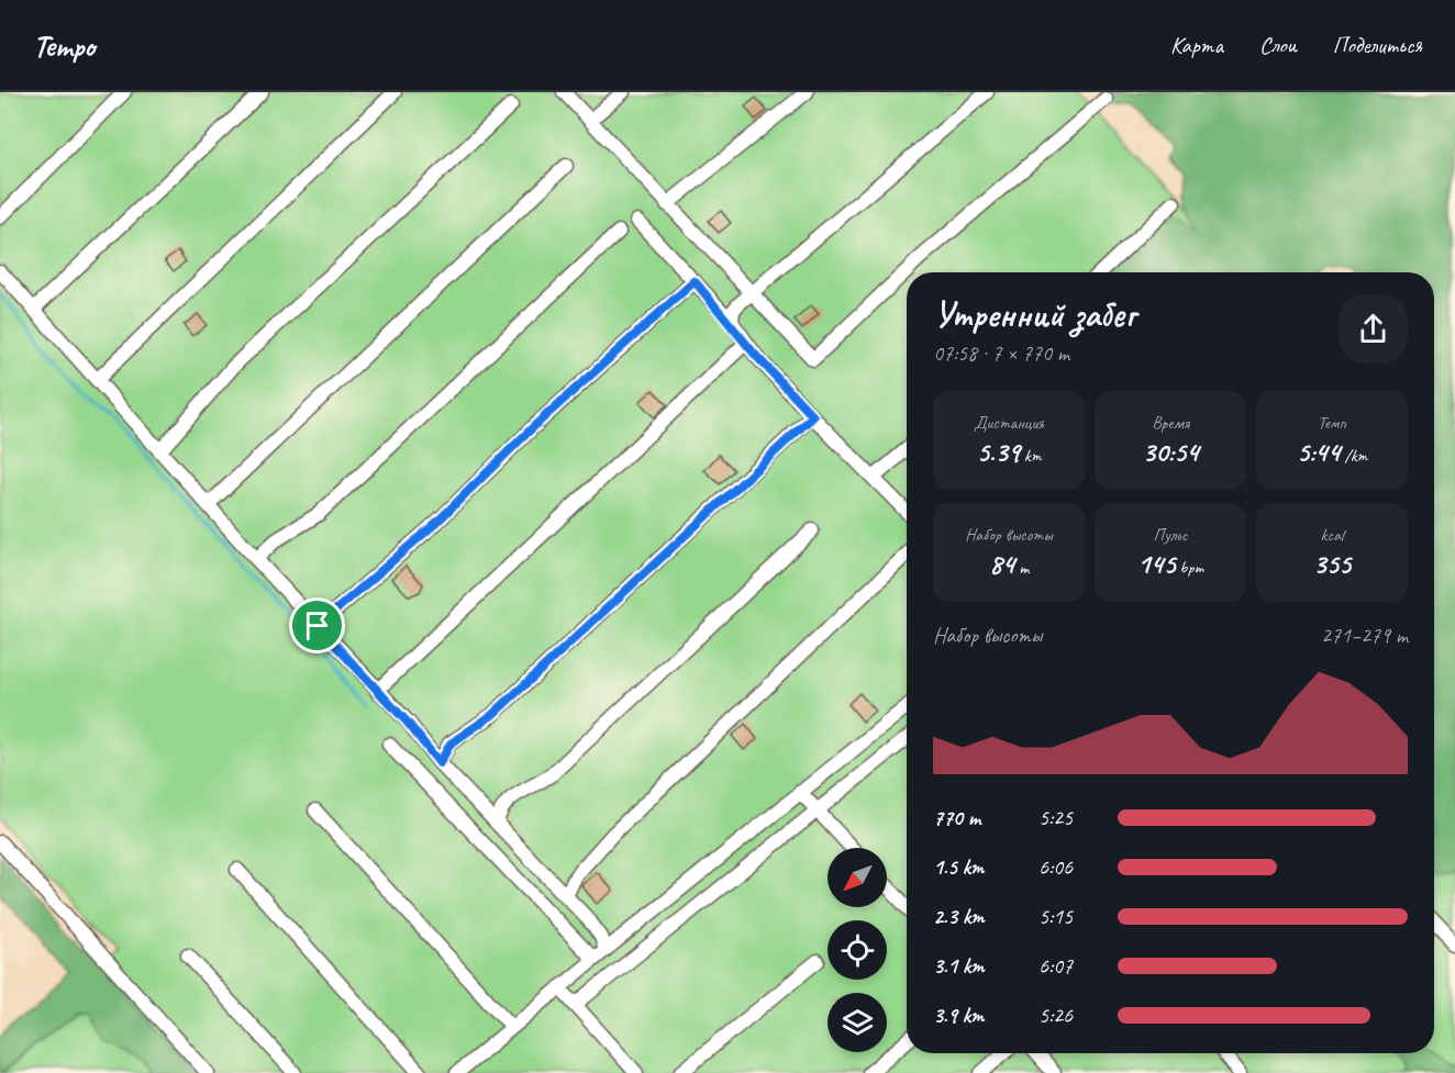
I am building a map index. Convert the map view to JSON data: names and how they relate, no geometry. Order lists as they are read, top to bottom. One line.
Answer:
{"north":"bottom left","page":{"header":"Tempo","nav":["Карта","Слои","Поделиться"],"heading":["Утренний забег","07:58 · 7 × 770 m"],"stats":[["Дистанция","5.39 km"],["Время","30:54"],["Темп","5:44 /km"],["Набор высоты","84 m"],["Пульс","145 bpm"],["kcal","355"]],"chart":["Набор высоты","271–279 m"],"list":[{"name":"770 m","note":"5:25"},{"name":"1.5 km","note":"6:06"},{"name":"2.3 km","note":"5:15"},{"name":"3.1 km","note":"6:07"},{"name":"3.9 km","note":"5:26"}]}}
